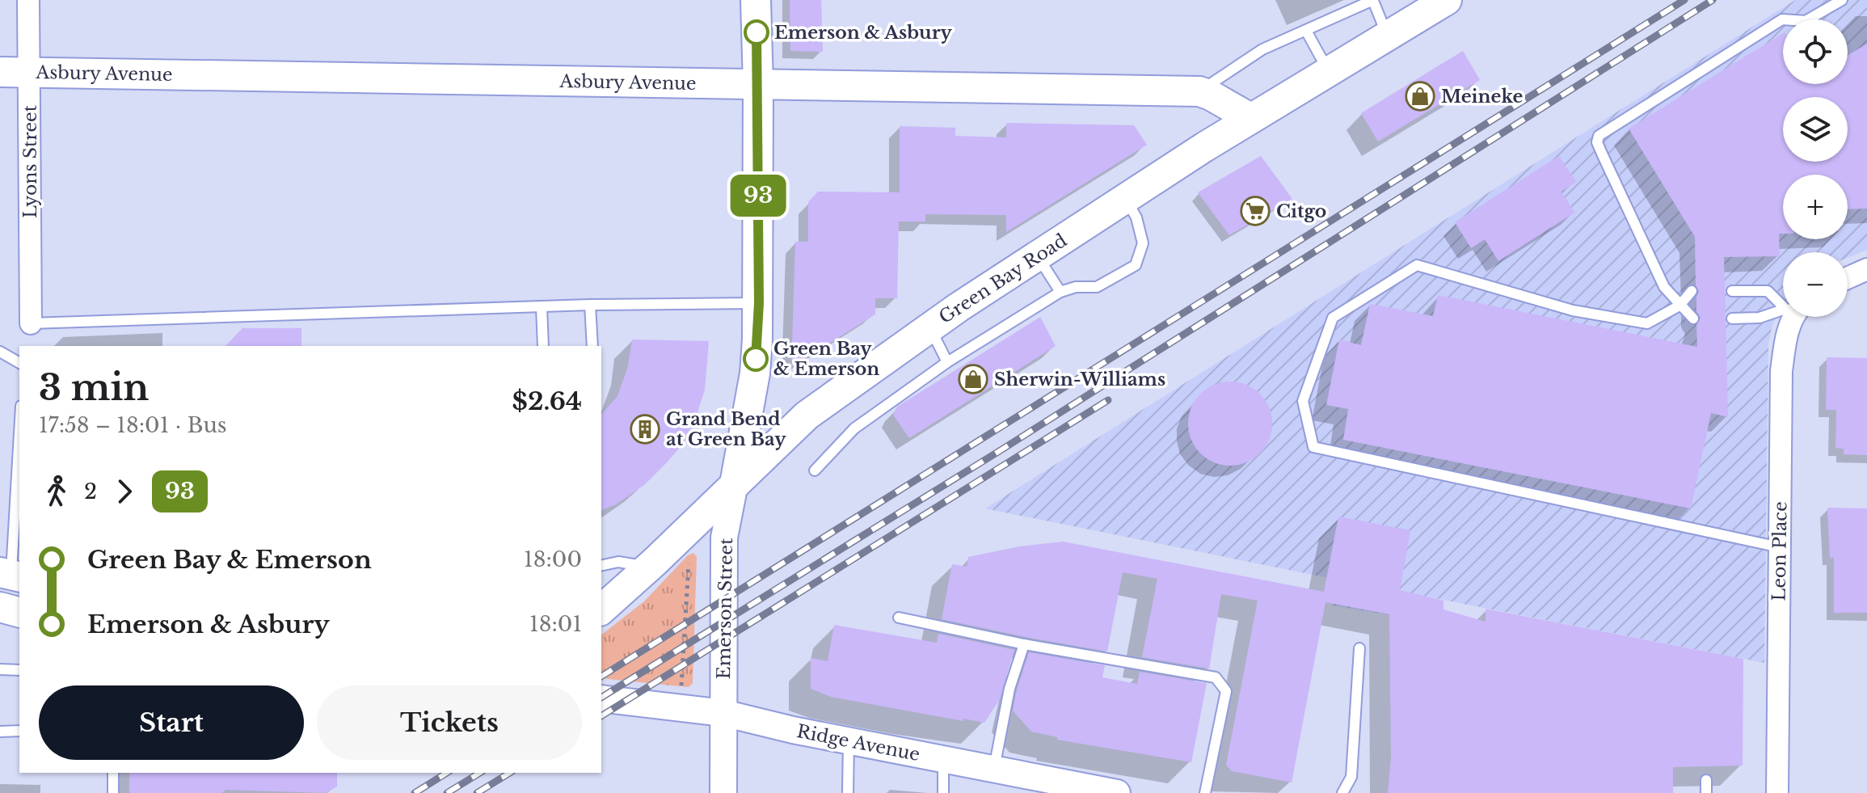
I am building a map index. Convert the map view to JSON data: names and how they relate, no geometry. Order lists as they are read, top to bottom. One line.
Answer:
{"streets":{"main road":["Asbury Avenue","Green Bay Road","Emerson Street"],"street":["Lyons Street","Leon Place","Ridge Avenue"]},"crossings":[["Asbury Avenue","Lyons Street"],["Asbury Avenue","Green Bay Road"],["Asbury Avenue","Emerson Street"],["Green Bay Road","Emerson Street"],["Emerson Street","Ridge Avenue"]],"places":{"other":["Emerson & Asbury","Green Bay & Emerson"],"shop":["Meineke","Sherwin-Williams"],"supermarket":["Citgo"],"building":["Grand Bend at Green Bay"]},"lines":["bus line 93"],"page":{"on_map":"93","map_buttons":["+","−"],"heading":["3 min","17:58 – 18:01 · Bus","$2.64"],"legs":["2","93"],"list":[{"name":"Green Bay & Emerson","value":"18:00"},{"name":"Emerson & Asbury","value":"18:01"}],"buttons":["Start","Tickets"]}}
